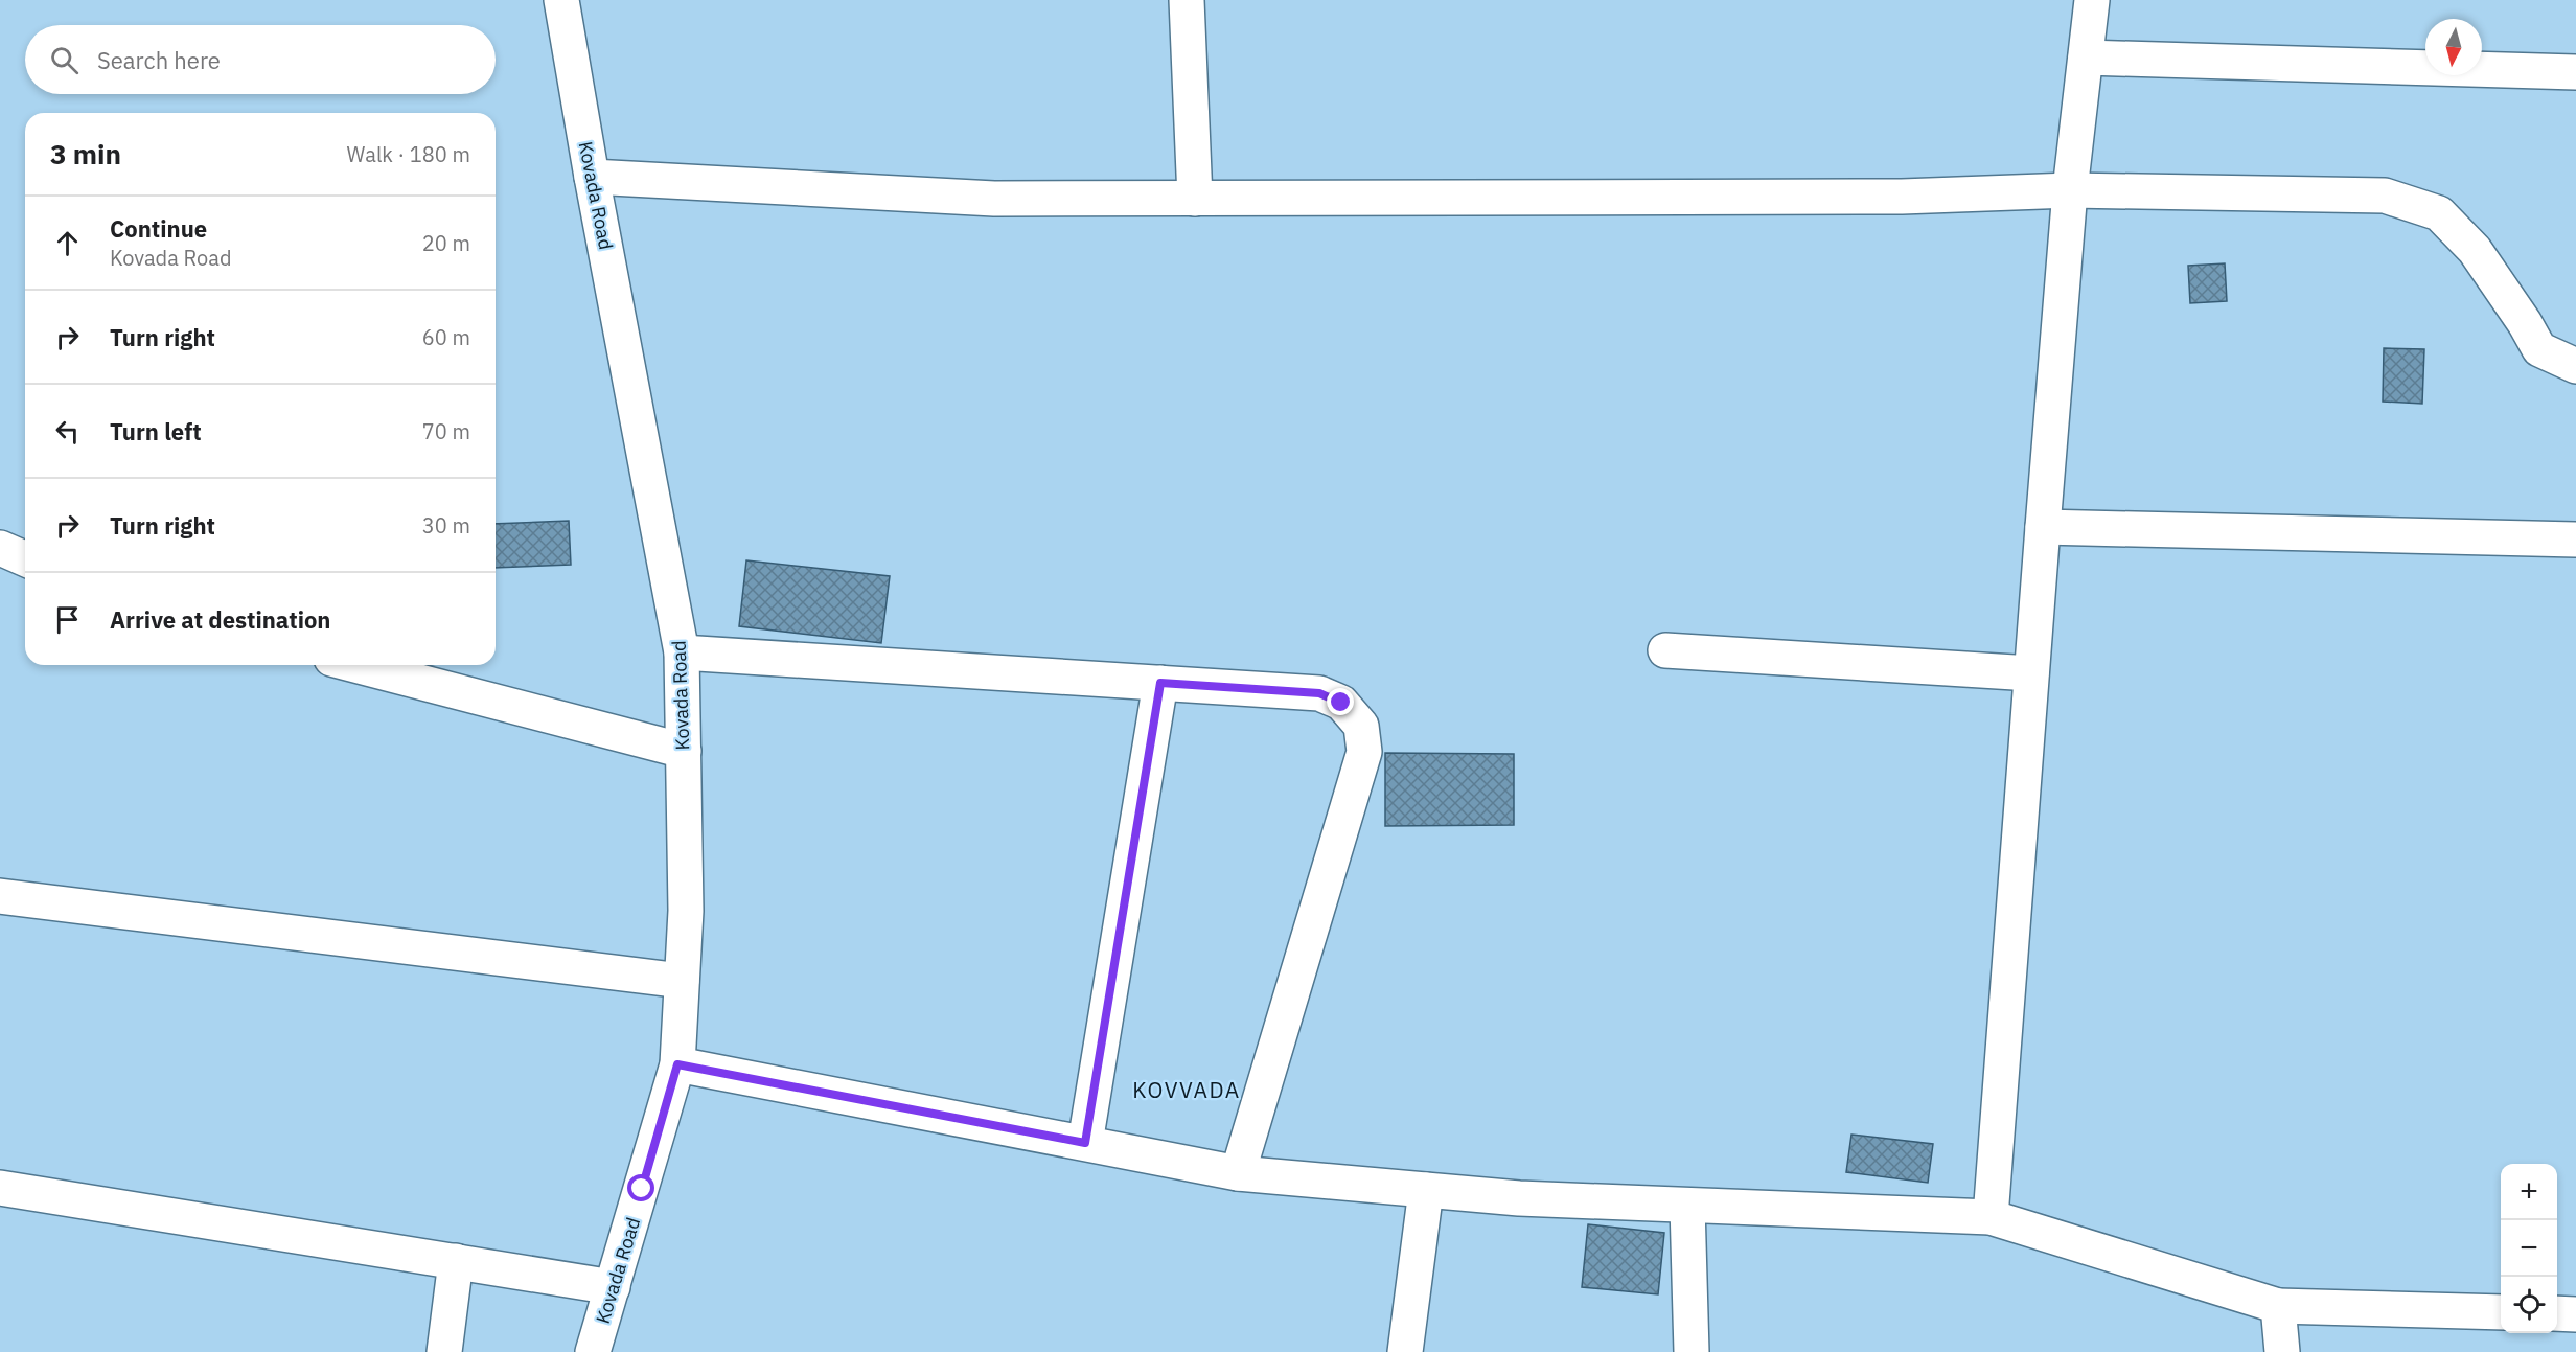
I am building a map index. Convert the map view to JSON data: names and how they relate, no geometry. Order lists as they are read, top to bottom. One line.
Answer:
{"streets":{"street":["Kovada Road"]},"districts":["KOVVADA"],"north":"bottom","page":{"search":"Search here","heading":["3 min","Walk · 180 m"],"list":[["Continue","Kovada Road","20 m"],["Turn right","60 m"],["Turn left","70 m"],["Turn right","30 m"],"Arrive at destination"],"map_buttons":["+","−"]}}
